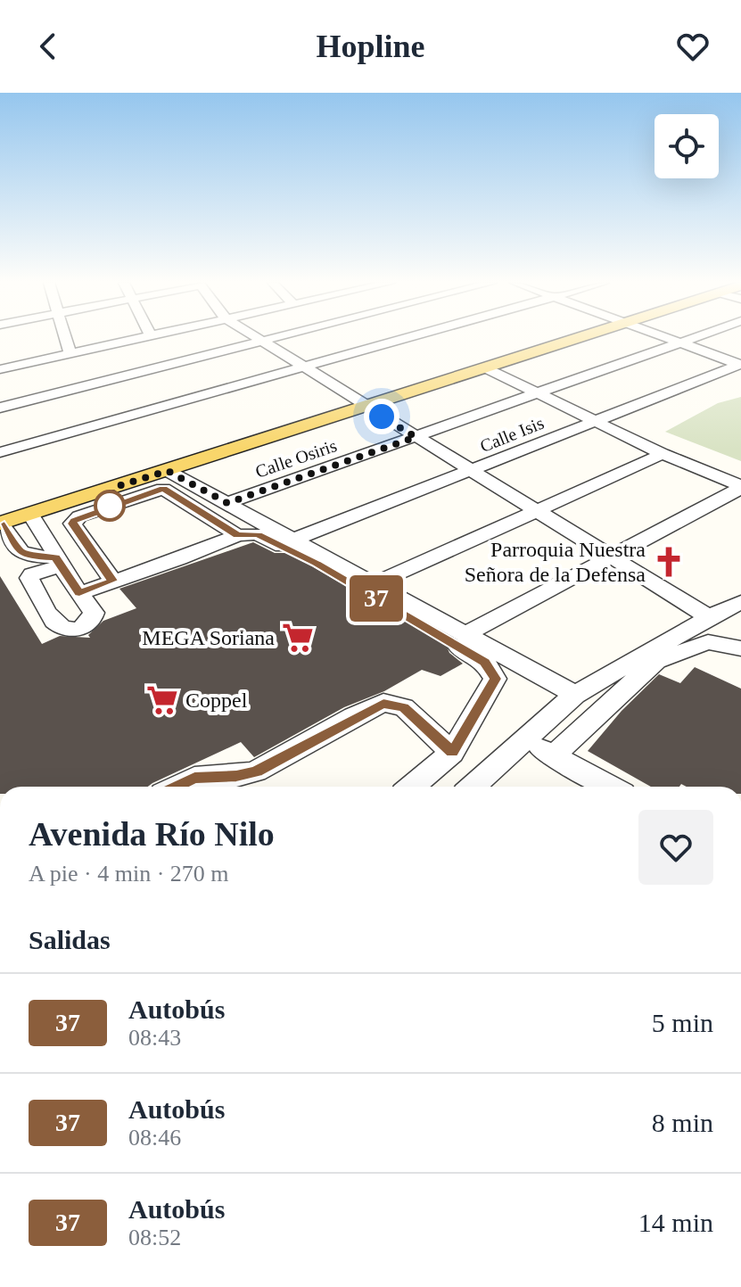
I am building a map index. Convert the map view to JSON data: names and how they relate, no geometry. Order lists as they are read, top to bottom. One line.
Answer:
{"streets":{"street":["Calle Isis","Calle Osiris"]},"places":{"church":["Parroquia Nuestra Señora de la Defensa"],"supermarket":["MEGA Soriana","Coppel"]},"lines":["bus line 37"],"page":{"header":"Hopline","on_map":"37","heading":[["Avenida Río Nilo","A pie · 4 min · 270 m"],"Salidas"],"list":[{"mark":"37","name":"Autobús","note":"08:43","value":"5 min"},{"mark":"37","name":"Autobús","note":"08:46","value":"8 min"},{"mark":"37","name":"Autobús","note":"08:52","value":"14 min"}]}}
